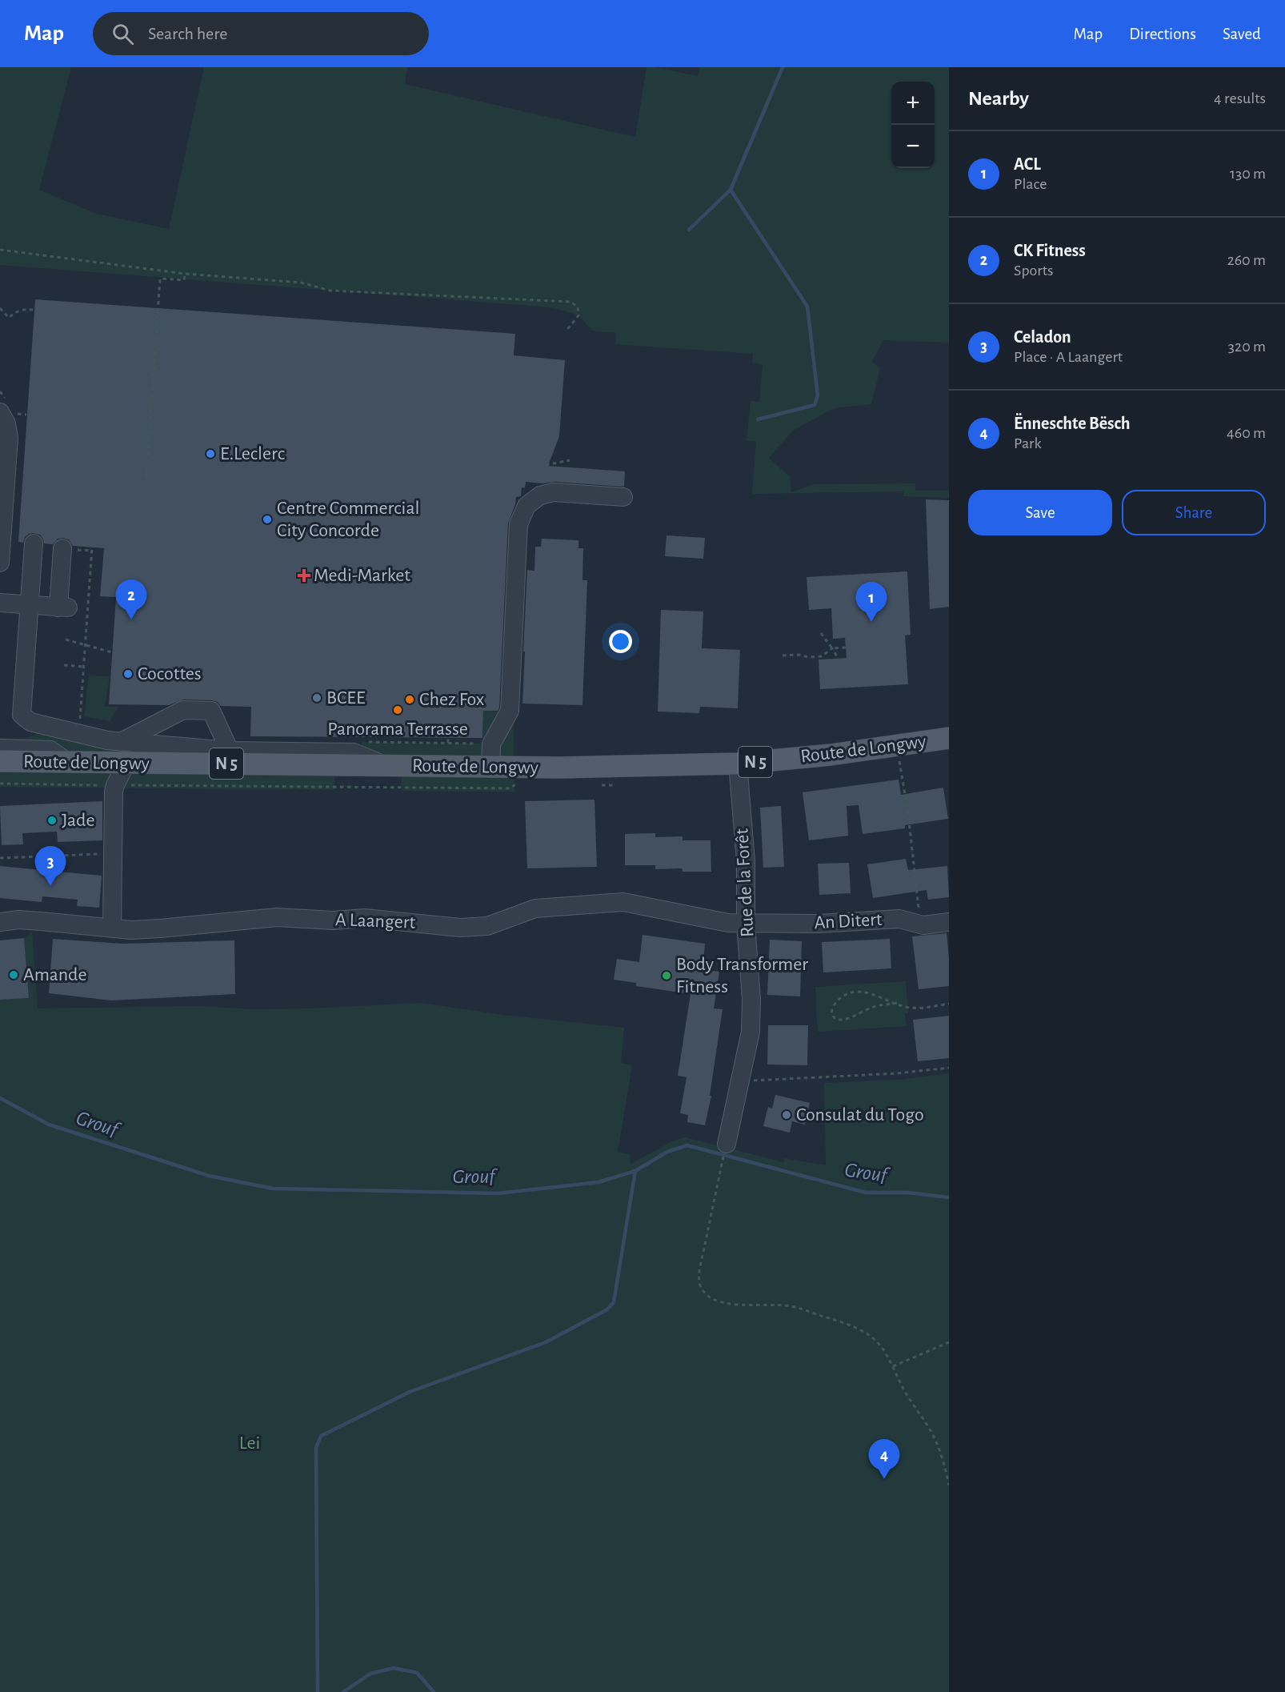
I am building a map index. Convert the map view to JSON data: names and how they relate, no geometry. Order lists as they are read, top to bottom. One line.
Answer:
{"streets":{"main road":["Route de Longwy","N 5"],"street":["Rue de la Forêt","A Laangert","An Ditert"]},"crossings":[["Route de Longwy","Rue de la Forêt"],["Rue de la Forêt","A Laangert"],["Rue de la Forêt","An Ditert"],["A Laangert","An Ditert"]],"water":["Grouf"],"parks":["Lei"],"places":{"other":["E.Leclerc","Centre Commercial City Concorde","Cocottes","BCEE","Chez Fox","Panorama Terrasse","Jade","Amande","Body Transformer Fitness","Consulat du Togo"],"health":["Medi-Market"]},"page":{"header":"Map","search":"Search here","nav":["Map","Directions","Saved"],"heading":["Nearby","4 results"],"map_buttons":["+","−"],"list":[{"mark":"1","name":"ACL","note":"Place","value":"130 m"},{"mark":"2","name":"CK Fitness","note":"Sports","value":"260 m"},{"mark":"3","name":"Celadon","note":"Place · A Laangert","value":"320 m"},{"mark":"4","name":"Ënneschte Bësch","note":"Park","value":"460 m"}],"buttons":["Save","Share"],"pins":["2","1","3","4"]}}
